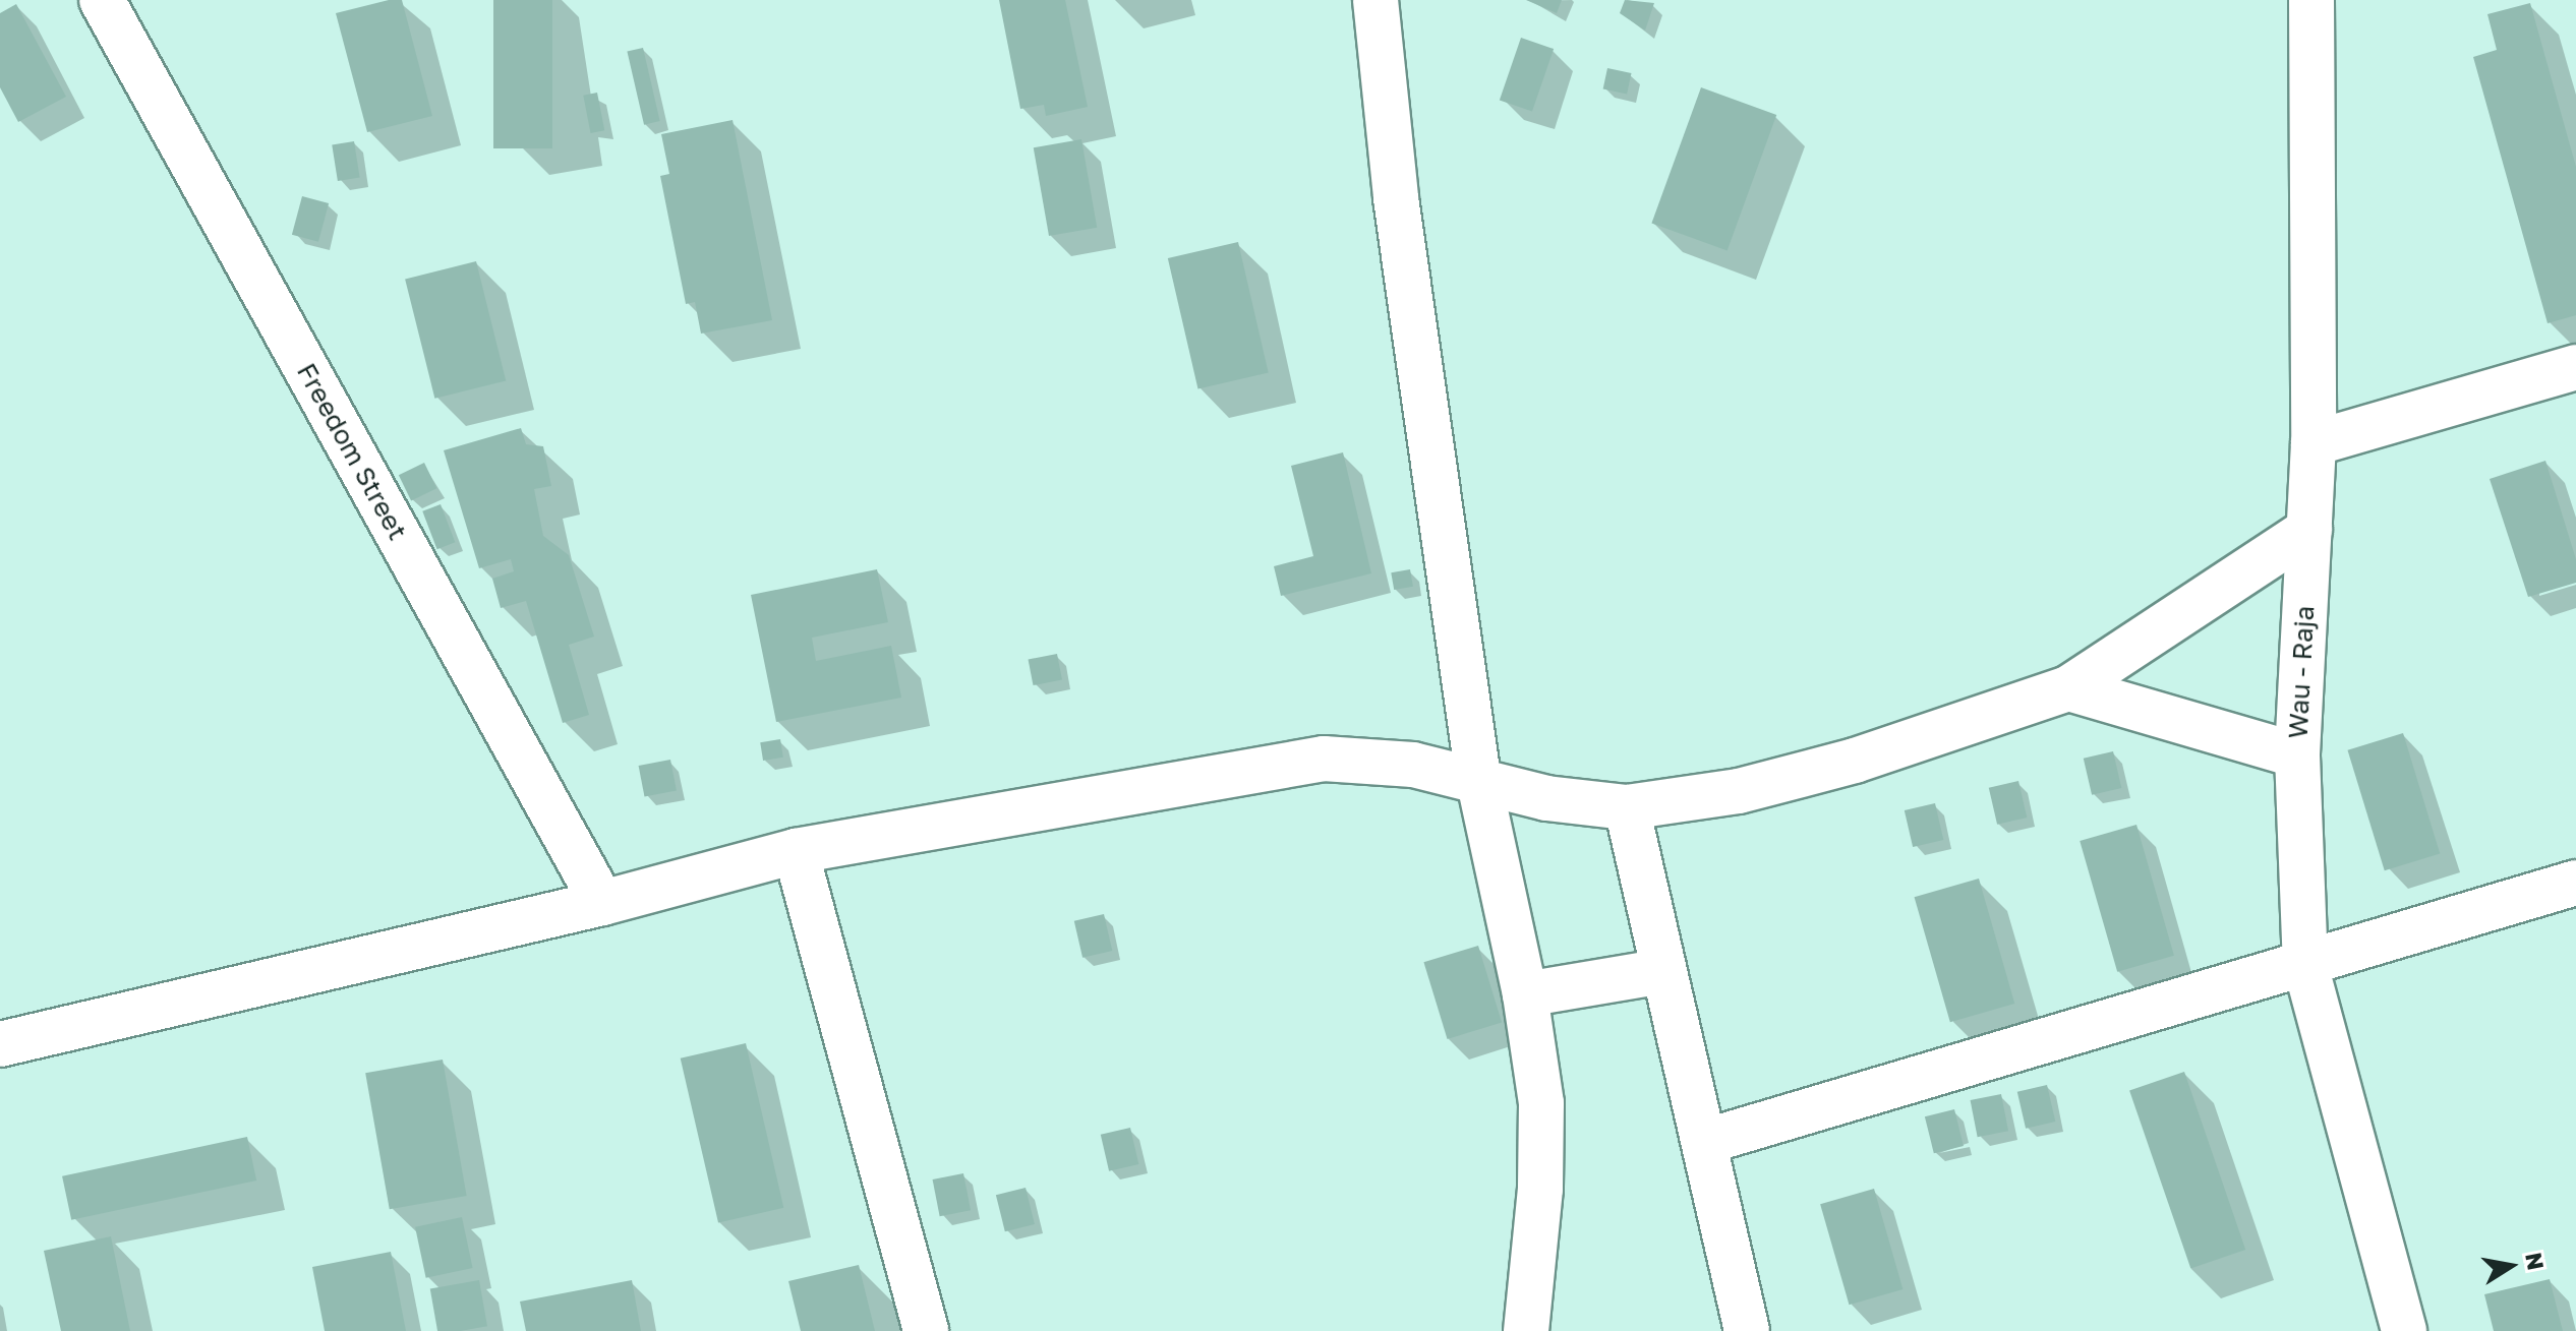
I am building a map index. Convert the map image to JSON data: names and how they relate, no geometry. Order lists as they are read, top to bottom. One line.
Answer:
{"streets":{"street":["Freedom Street","Wau - Raja"]},"north":"right"}
